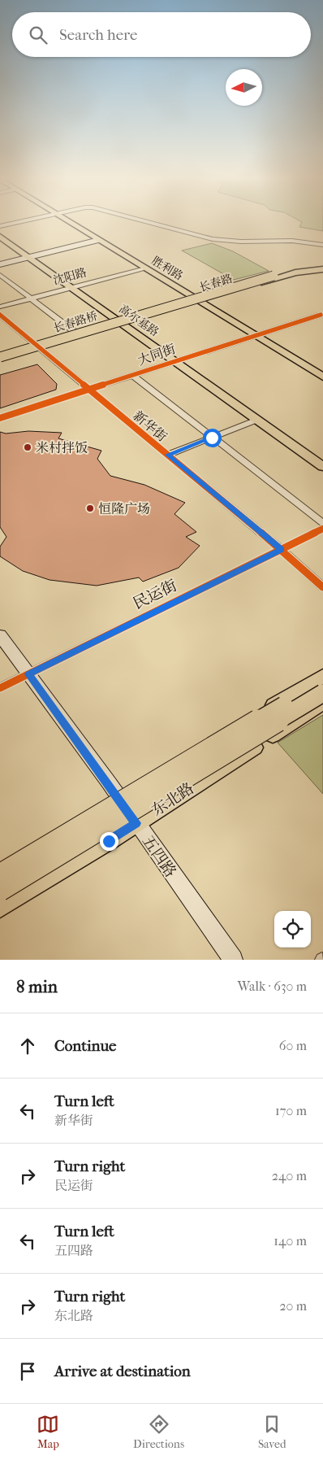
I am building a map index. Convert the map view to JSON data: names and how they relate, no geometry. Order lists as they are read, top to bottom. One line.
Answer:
{"streets":{"highway":["东北路"],"main road":["胜利路","长春路","高尔基路","长春路桥","五四路"],"street":["沈阳路","大同街","新华街","民运街"]},"crossings":[["胜利路","沈阳路"],["胜利路","长春路"],["胜利路","大同街"],["沈阳路","高尔基路"],["长春路","高尔基路"],["长春路","长春路桥"],["长春路","新华街"],["高尔基路","大同街"],["大同街","新华街"],["新华街","民运街"],["民运街","五四路"],["东北路","五四路"]],"places":["米村拌饭","恒隆广场"],"north":"left","page":{"search":"Search here","heading":["8 min","Walk · 630 m"],"list":[["Continue","60 m"],["Turn left","新华街","170 m"],["Turn right","民运街","240 m"],["Turn left","五四路","140 m"],["Turn right","东北路","20 m"],"Arrive at destination"],"nav":["Map","Directions","Saved"]}}
